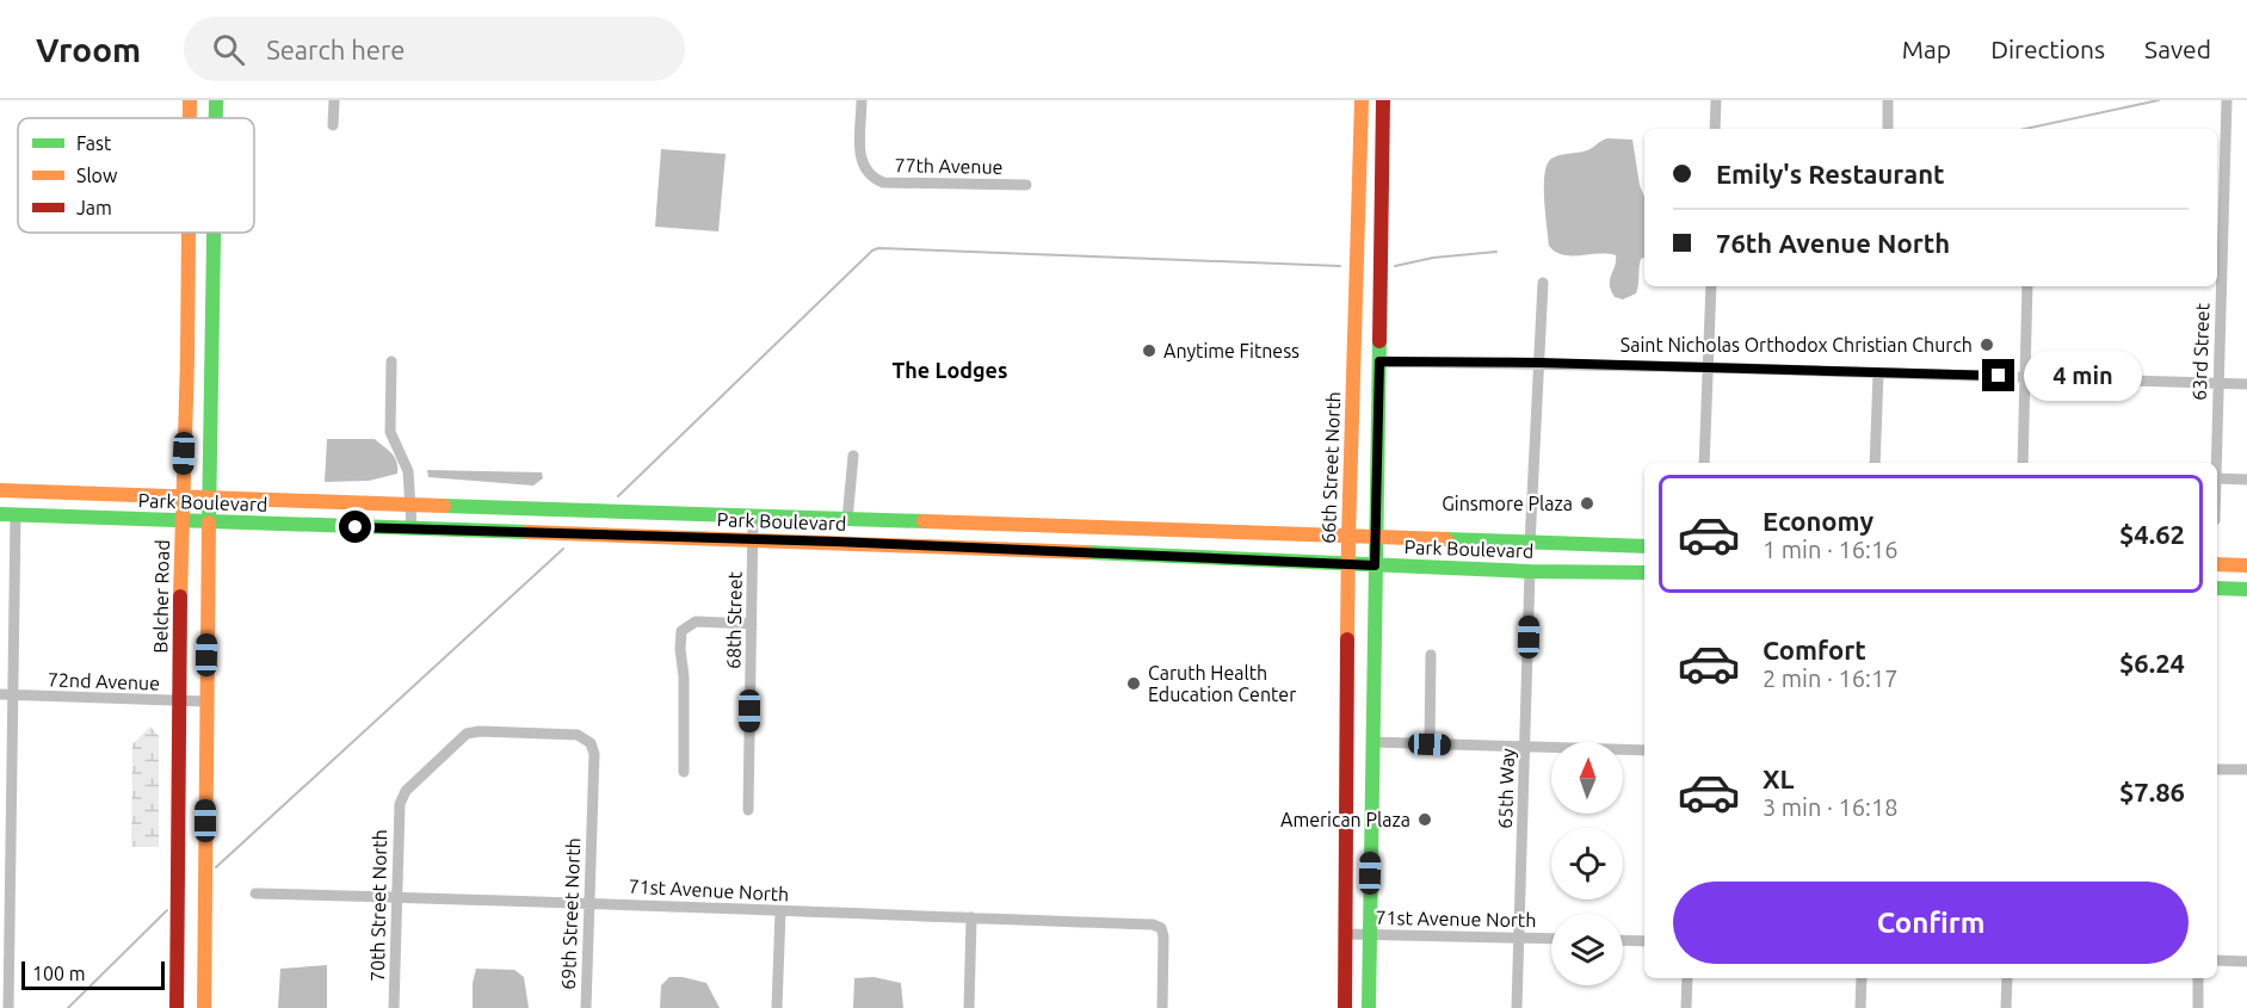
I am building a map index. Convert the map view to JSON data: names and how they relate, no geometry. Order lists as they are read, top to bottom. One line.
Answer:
{"streets":{"main road":["66th Street North","Park Boulevard","Belcher Road"],"street":["77th Avenue","63rd Street","68th Street","72nd Avenue","65th Way","71st Avenue North","70th Street North","69th Street North"]},"crossings":[["66th Street North","Park Boulevard"],["66th Street North","71st Avenue North"],["Park Boulevard","Belcher Road"],["Park Boulevard","68th Street"],["Park Boulevard","65th Way"],["Belcher Road","72nd Avenue"],["65th Way","71st Avenue North"],["71st Avenue North","70th Street North"],["71st Avenue North","69th Street North"],["70th Street North","69th Street North"]],"districts":["The Lodges"],"places":["Saint Nicholas Orthodox Christian Church","Anytime Fitness","Ginsmore Plaza","Caruth Health Education Center","American Plaza"],"legend":["Fast","Slow","Jam"],"scale_bar":"100 m","north":"top","page":{"header":"Vroom","search":"Search here","nav":["Map","Directions","Saved"],"banner":["Emily's Restaurant","76th Avenue North"],"bubble":"4 min","list":[{"name":"Economy","note":"1 min · 16:16","value":"$4.62"},{"name":"Comfort","note":"2 min · 16:17","value":"$6.24"},{"name":"XL","note":"3 min · 16:18","value":"$7.86"}],"buttons":"Confirm","scale":"100 m"}}
